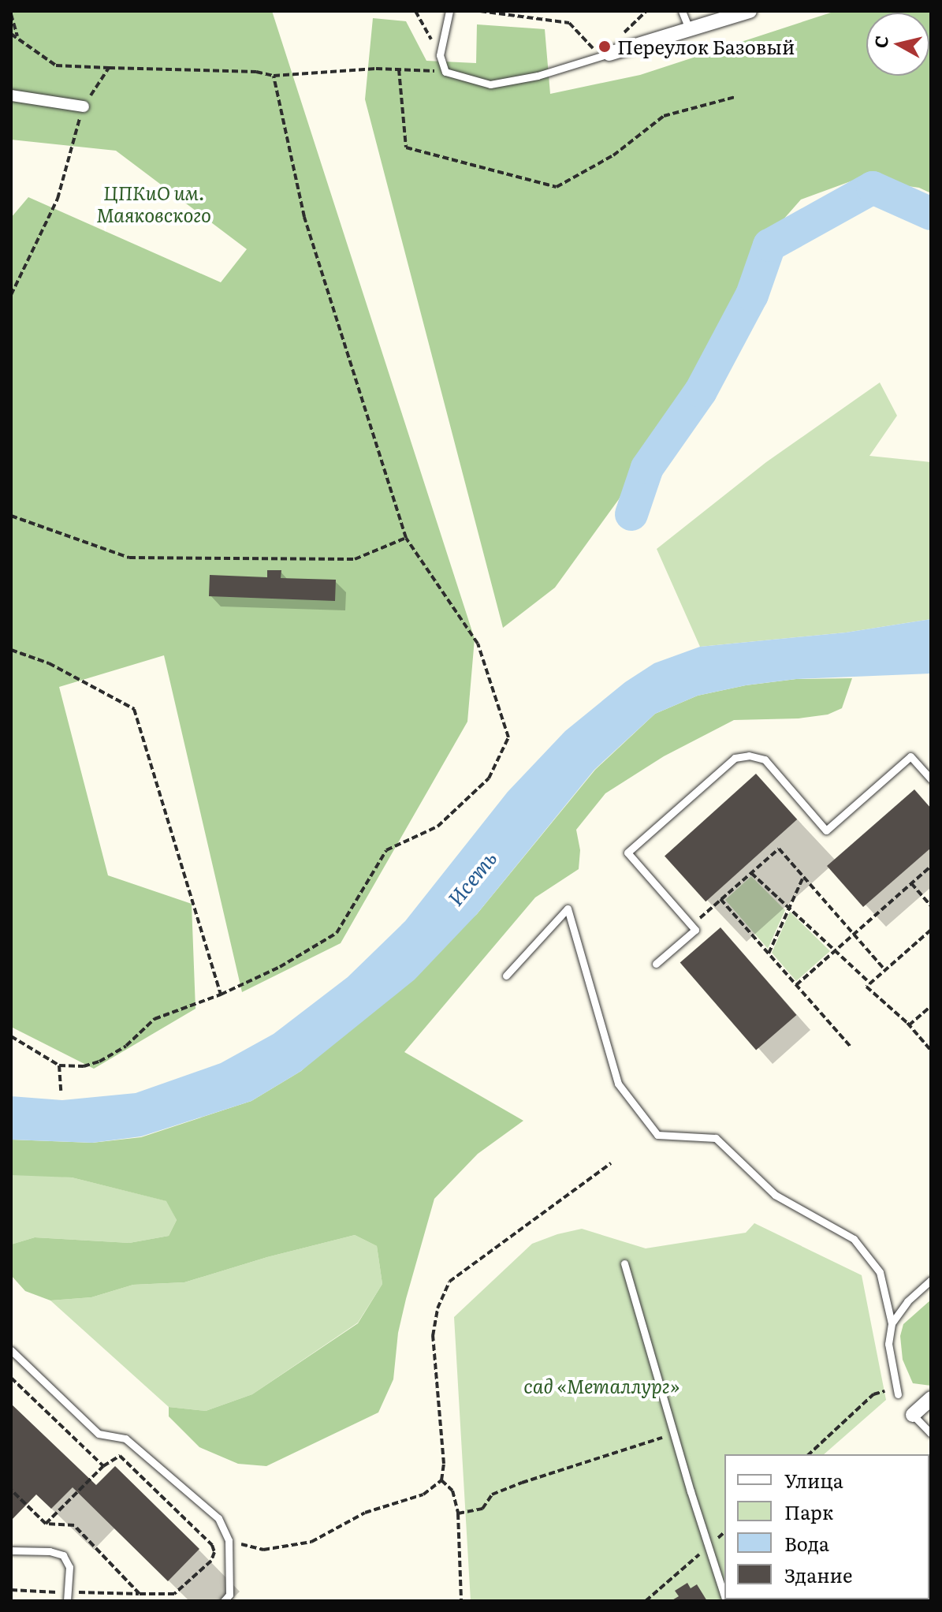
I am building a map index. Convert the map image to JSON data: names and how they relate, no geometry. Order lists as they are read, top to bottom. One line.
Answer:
{"water":["Исеть"],"parks":["ЦПКиО им. Маяковского","сад «Металлург»"],"places":["Переулок Базовый"],"legend":["Улица","Парк","Вода","Здание"],"north":"left"}
